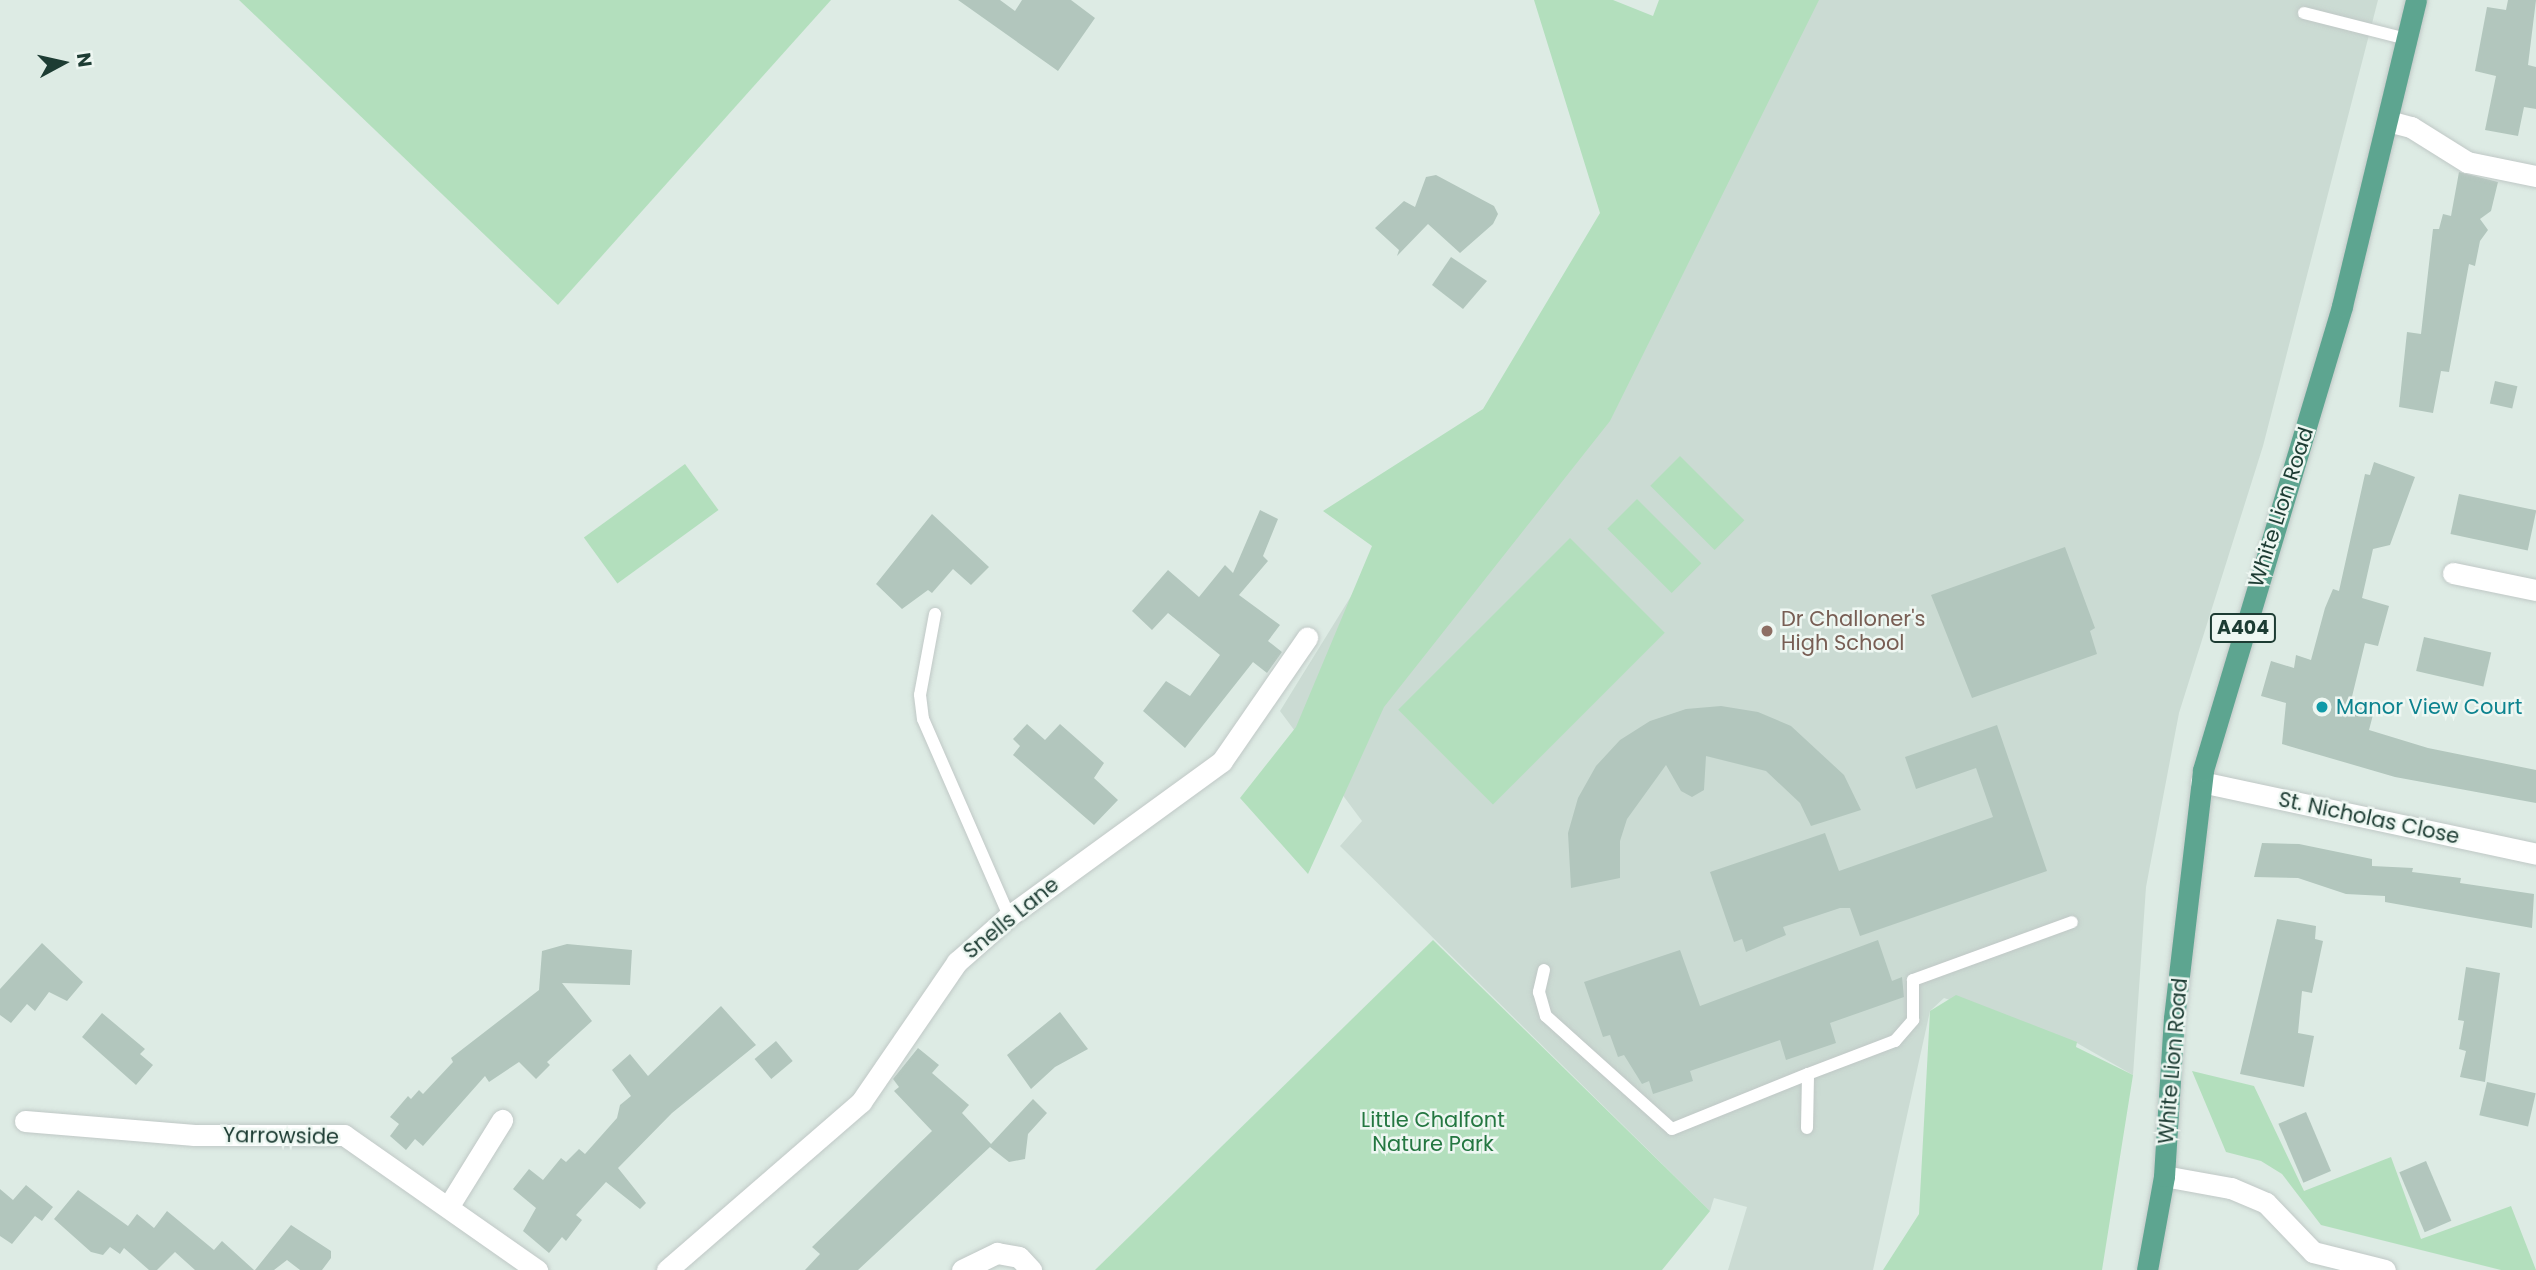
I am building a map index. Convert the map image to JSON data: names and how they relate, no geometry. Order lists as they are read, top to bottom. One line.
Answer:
{"streets":{"main road":["White Lion Road","A404"],"street":["St. Nicholas Close","Snells Lane","Yarrowside"]},"crossings":[["White Lion Road","St. Nicholas Close"]],"parks":["Little Chalfont Nature Park"],"places":["Dr Challoner's High School","Manor View Court"],"north":"right"}
